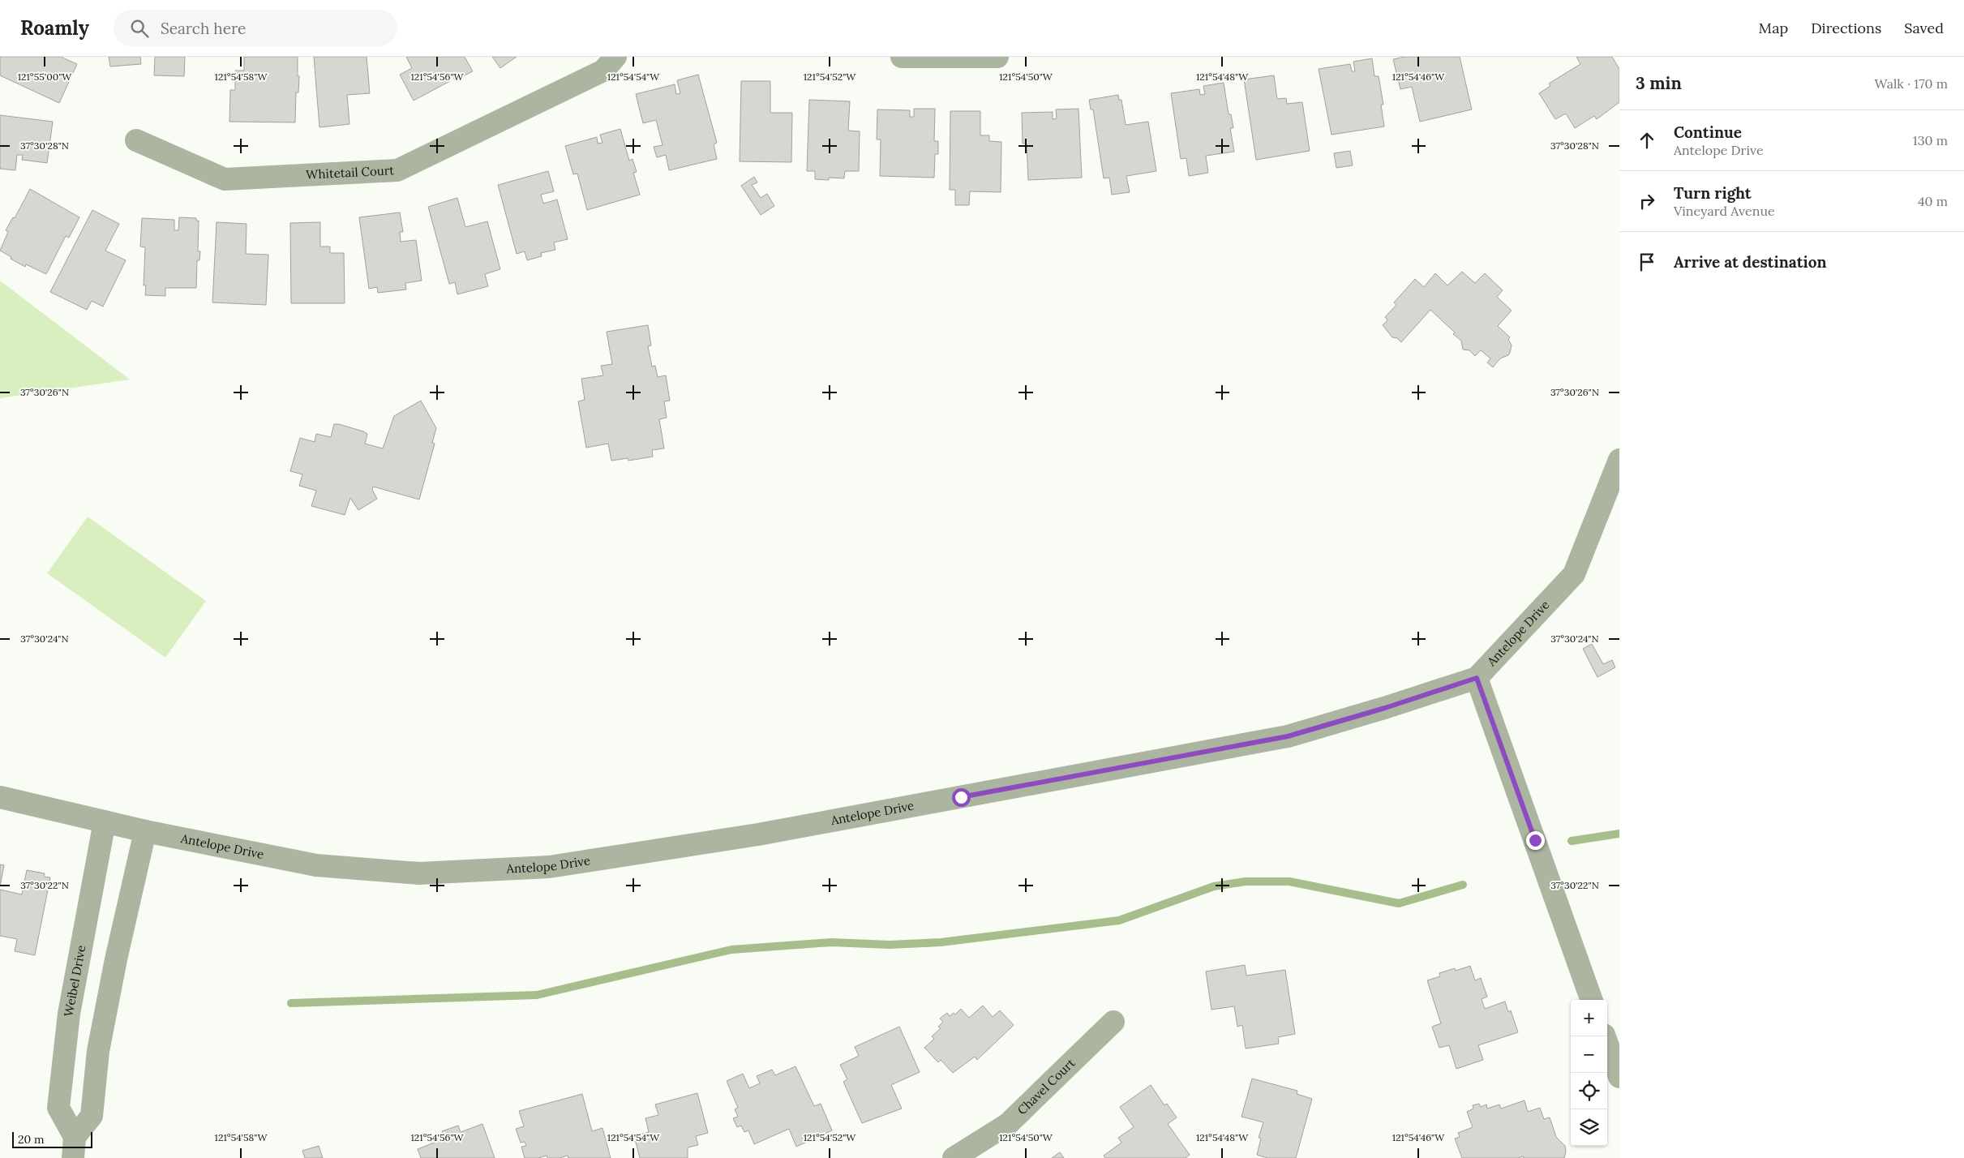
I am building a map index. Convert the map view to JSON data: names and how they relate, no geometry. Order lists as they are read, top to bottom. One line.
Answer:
{"streets":{"street":["Whitetail Court","Antelope Drive","Weibel Drive","Chavel Court"]},"crossings":[["Antelope Drive","Weibel Drive"]],"scale_bar":"20 m","page":{"header":"Roamly","search":"Search here","nav":["Map","Directions","Saved"],"heading":["3 min","Walk · 170 m"],"list":[["Continue","Antelope Drive","130 m"],["Turn right","Vineyard Avenue","40 m"],"Arrive at destination"],"map_buttons":["+","−"],"scale":"20 m"},"coordinates":["121°55'00\"W","121°54'58\"W","121°54'56\"W","121°54'54\"W","121°54'52\"W","121°54'50\"W","121°54'48\"W","121°54'46\"W","37°30'28\"N","37°30'26\"N","37°30'24\"N","37°30'22\"N"]}
